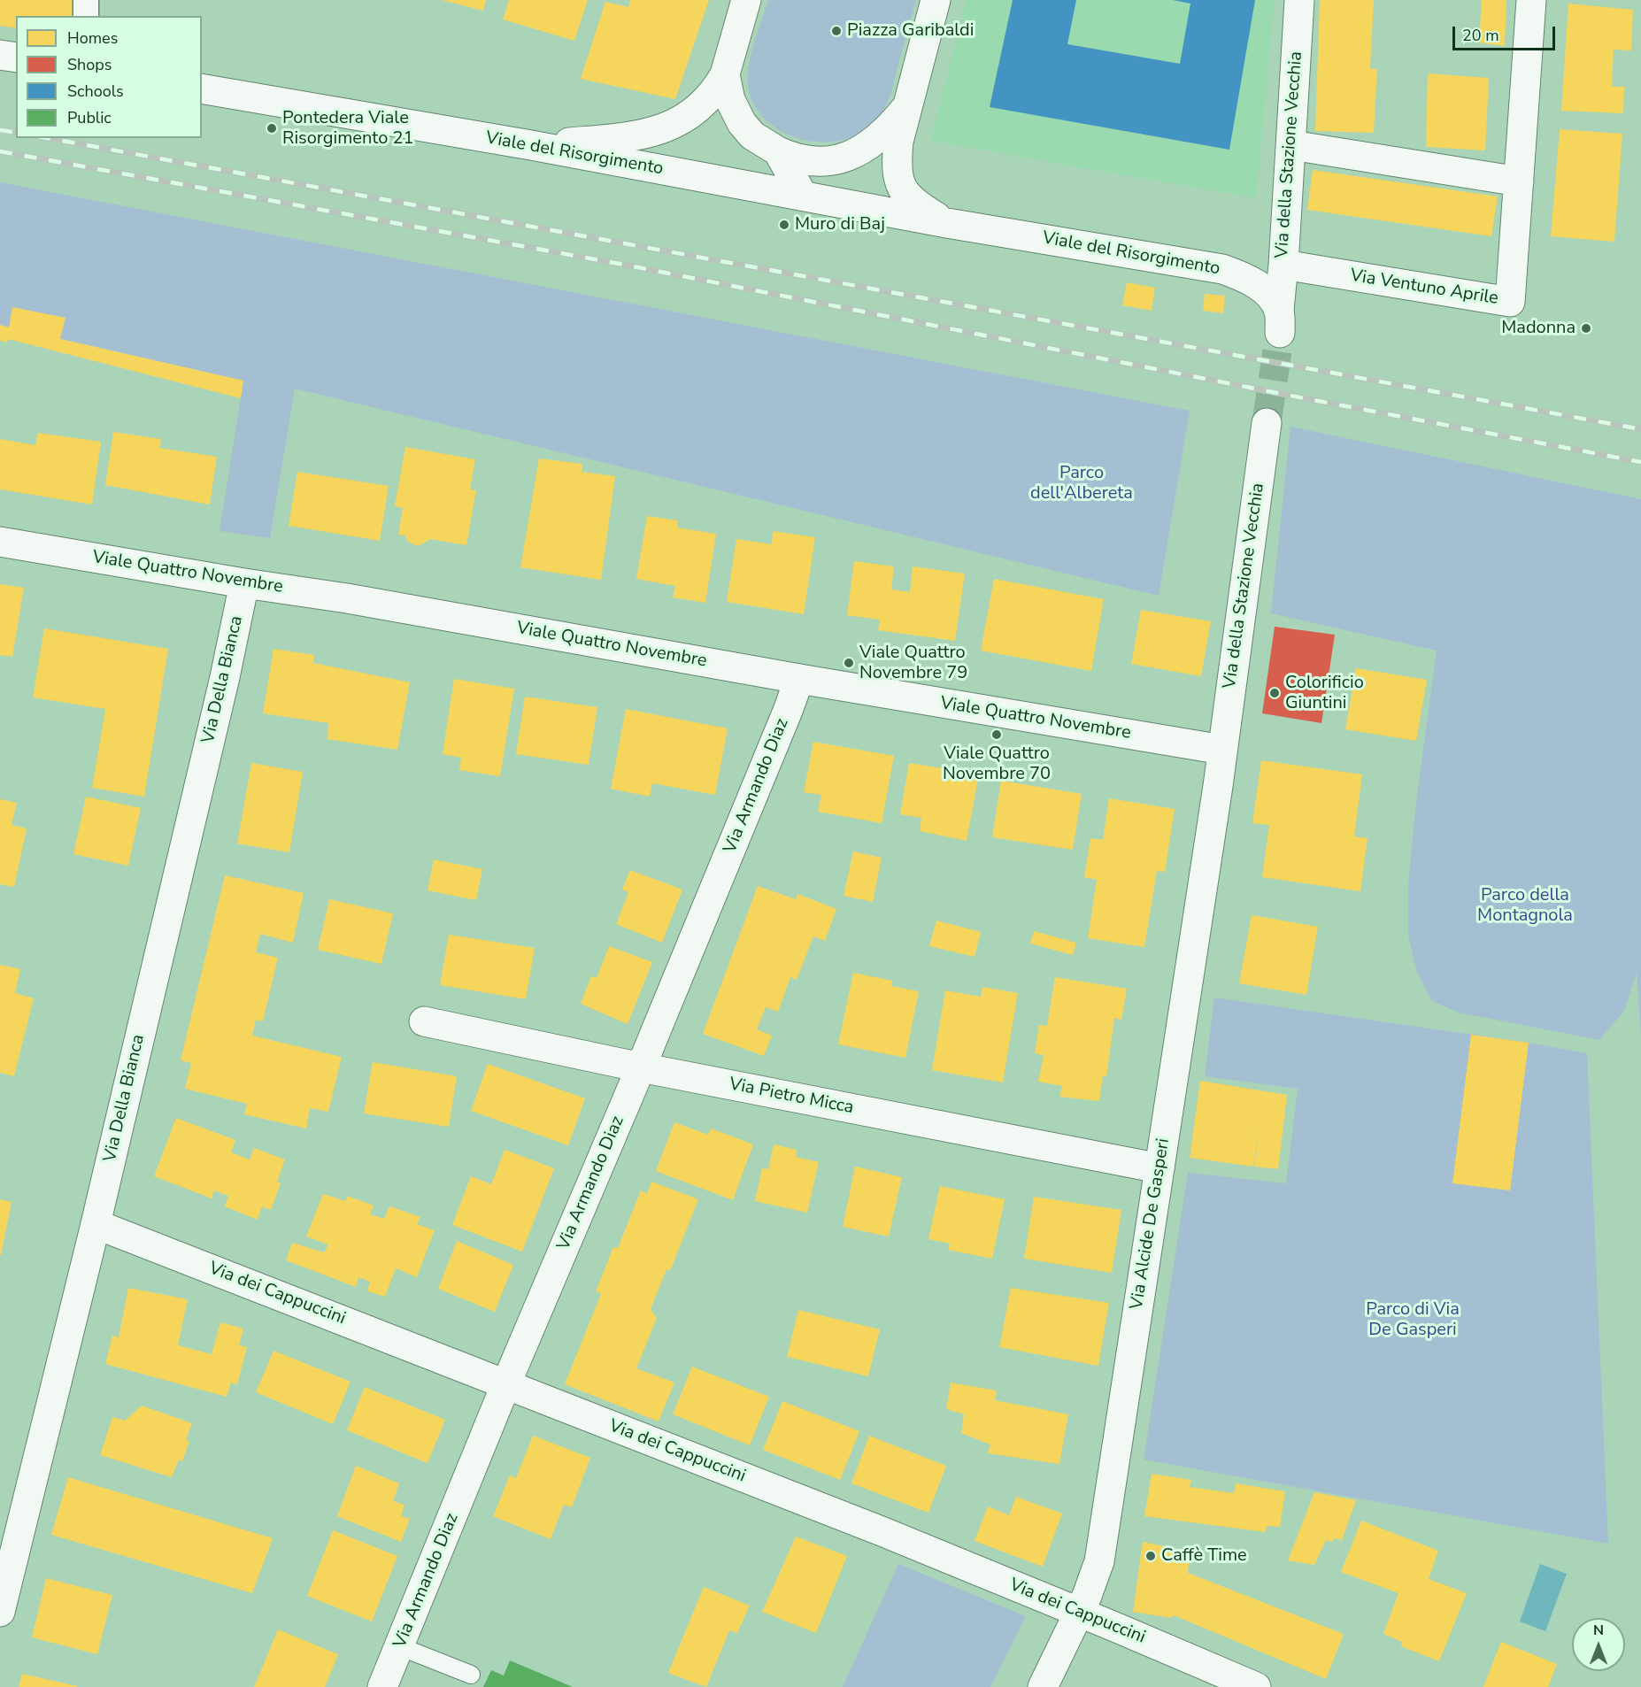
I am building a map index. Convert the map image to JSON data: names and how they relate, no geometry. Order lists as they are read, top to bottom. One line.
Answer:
{"streets":{"street":["Viale del Risorgimento","Via della Stazione Vecchia","Via Ventuno Aprile","Viale Quattro Novembre","Via Della Bianca","Via Armando Diaz","Via Pietro Micca","Via Alcide De Gasperi","Via dei Cappuccini"]},"crossings":[["Viale del Risorgimento","Via della Stazione Vecchia"],["Via della Stazione Vecchia","Via Ventuno Aprile"],["Via della Stazione Vecchia","Viale Quattro Novembre"],["Via della Stazione Vecchia","Via Alcide De Gasperi"],["Viale Quattro Novembre","Via Della Bianca"],["Viale Quattro Novembre","Via Armando Diaz"],["Viale Quattro Novembre","Via Alcide De Gasperi"],["Via Della Bianca","Via dei Cappuccini"],["Via Armando Diaz","Via Pietro Micca"],["Via Armando Diaz","Via dei Cappuccini"],["Via Pietro Micca","Via Alcide De Gasperi"],["Via Alcide De Gasperi","Via dei Cappuccini"]],"parks":["Parco dell'Albereta","Parco della Montagnola","Parco di Via De Gasperi"],"places":["Piazza Garibaldi","Pontedera Viale Risorgimento 21","Muro di Baj","Madonna","Viale Quattro Novembre 79","Colorificio Giuntini","Viale Quattro Novembre 70","Caffè Time"],"legend":["Homes","Shops","Schools","Public"],"scale_bar":"20 m","north":"top"}
